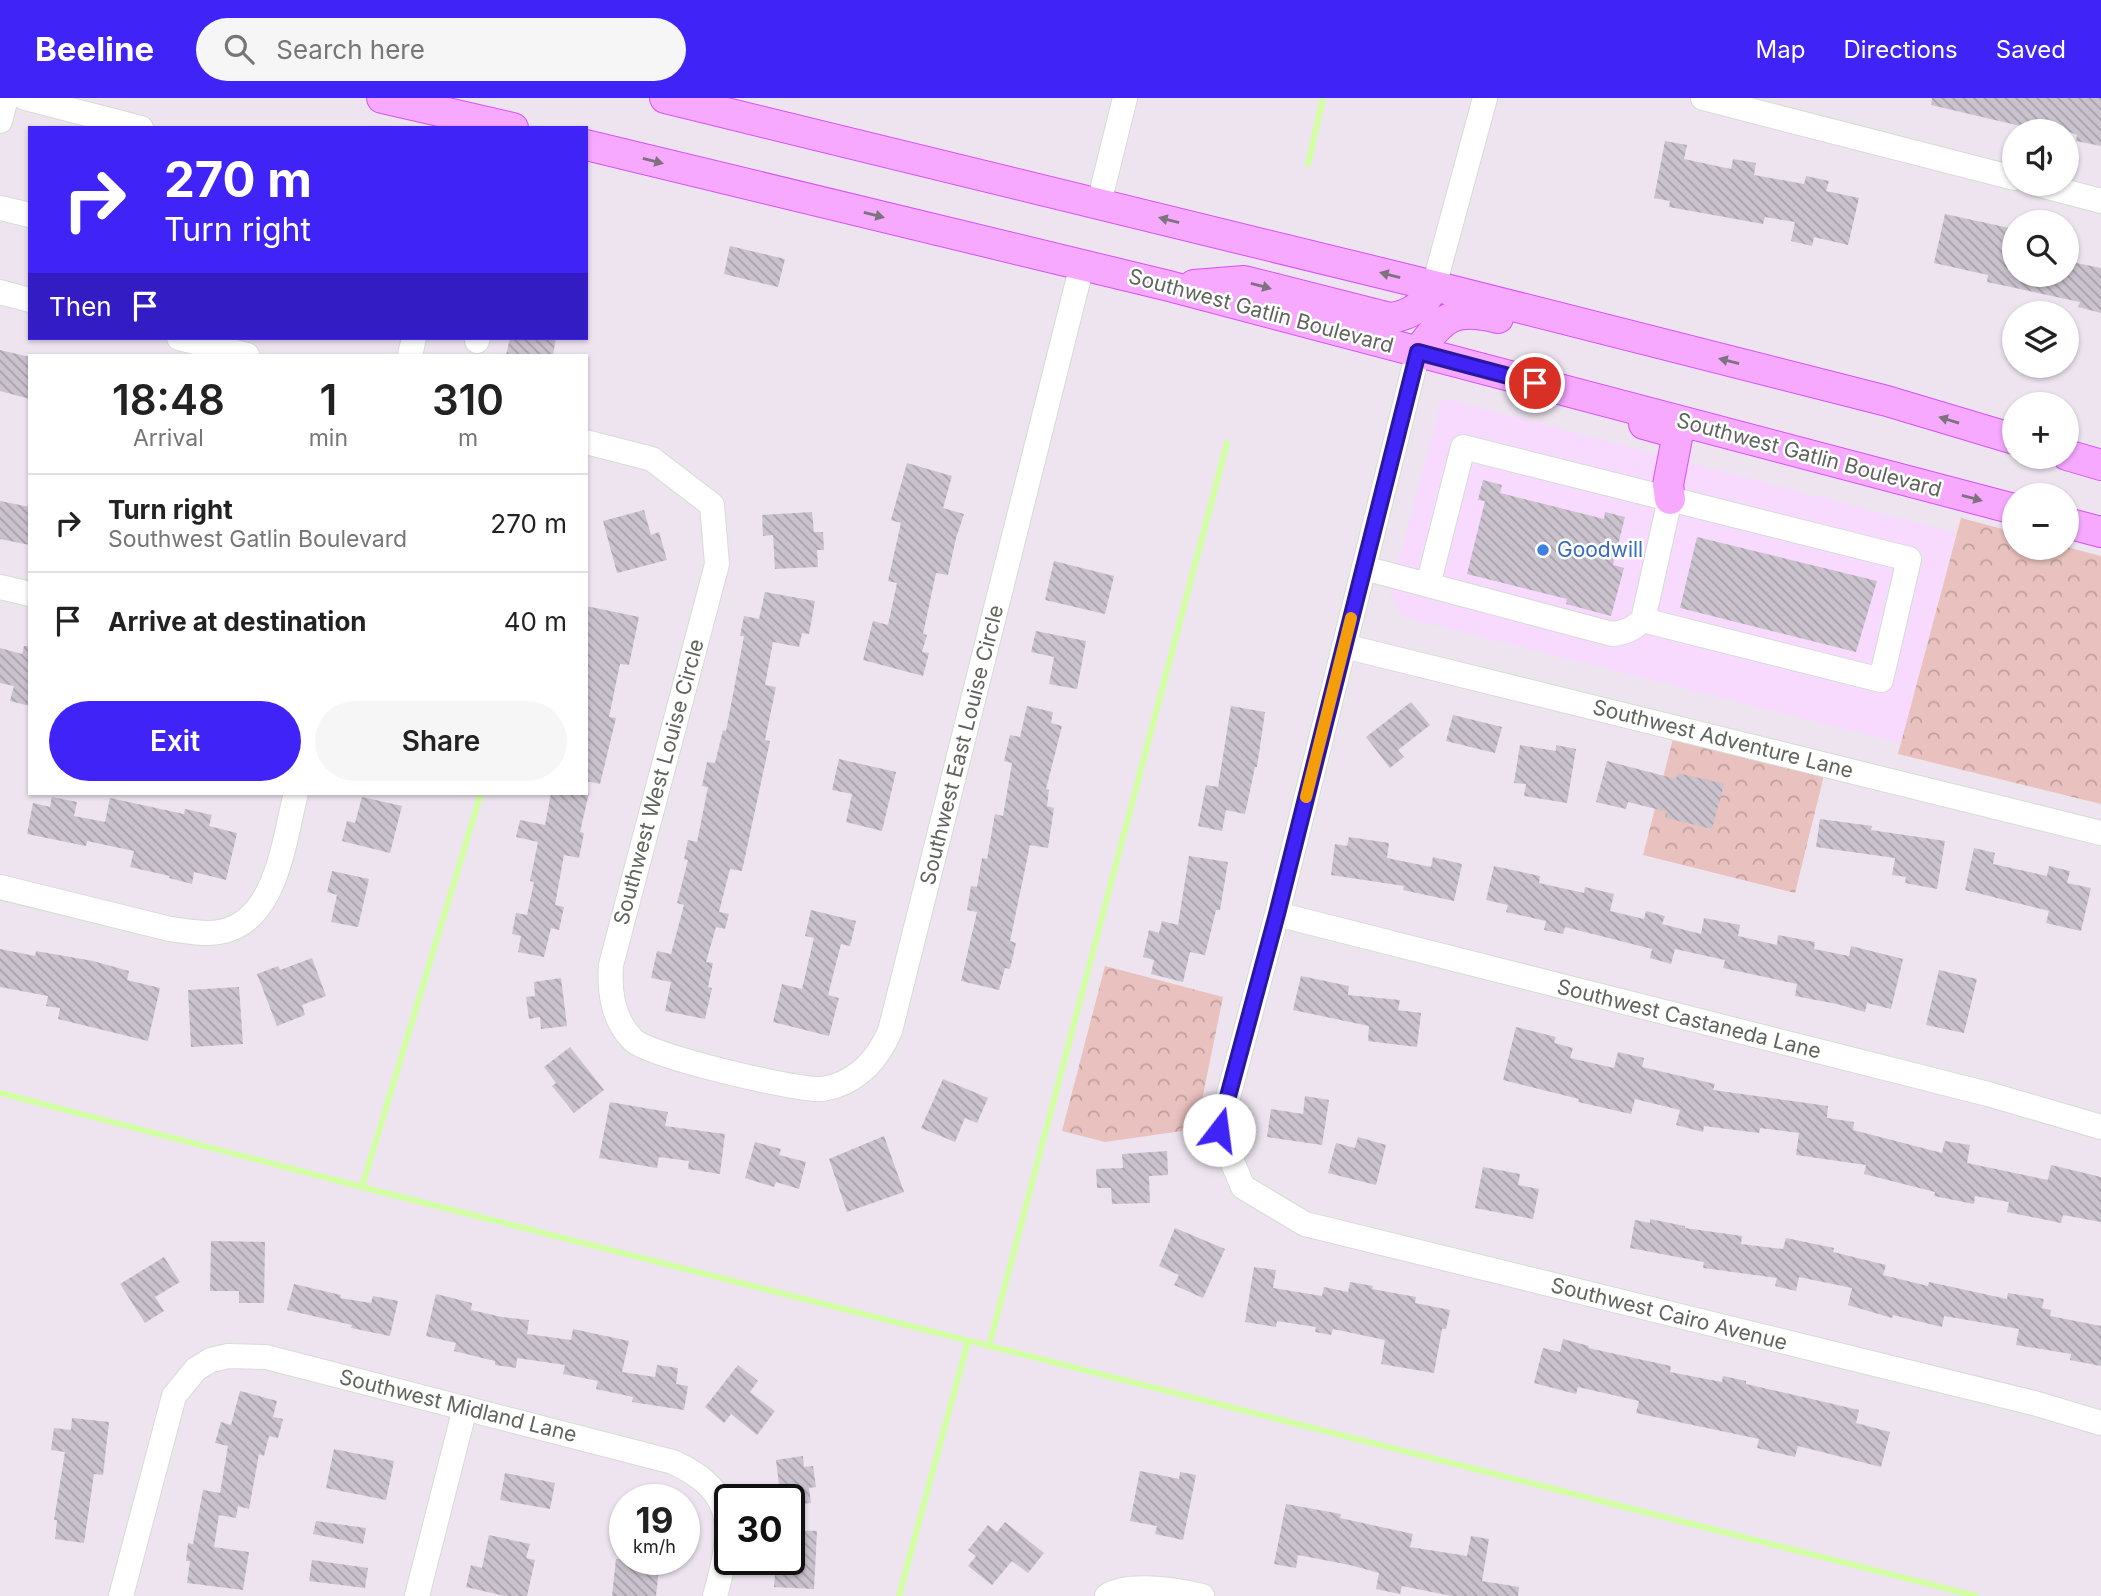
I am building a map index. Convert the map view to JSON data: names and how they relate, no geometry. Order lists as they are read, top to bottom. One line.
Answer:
{"streets":{"main road":["Southwest Gatlin Boulevard"],"street":["Southwest Adventure Lane","Southwest East Louise Circle","Southwest West Louise Circle","Southwest Castaneda Lane","Southwest Cairo Avenue","Southwest Midland Lane"]},"crossings":[["Southwest Gatlin Boulevard","Southwest East Louise Circle"],["Southwest East Louise Circle","Southwest West Louise Circle"],["Southwest Castaneda Lane","Southwest Cairo Avenue"]],"places":["Goodwill"],"page":{"header":"Beeline","search":"Search here","nav":["Map","Directions","Saved"],"map_buttons":["+","−"],"turn":["270 m","Turn right"],"then":"Then","eta":["18:48","Arrival","1","min","310","m"],"list":[{"name":"Turn right","note":"Southwest Gatlin Boulevard","value":"270 m"},{"name":"Arrive at destination","value":"40 m"}],"buttons":["Exit","Share"],"speed":"19 km/h","limit":"30"}}
